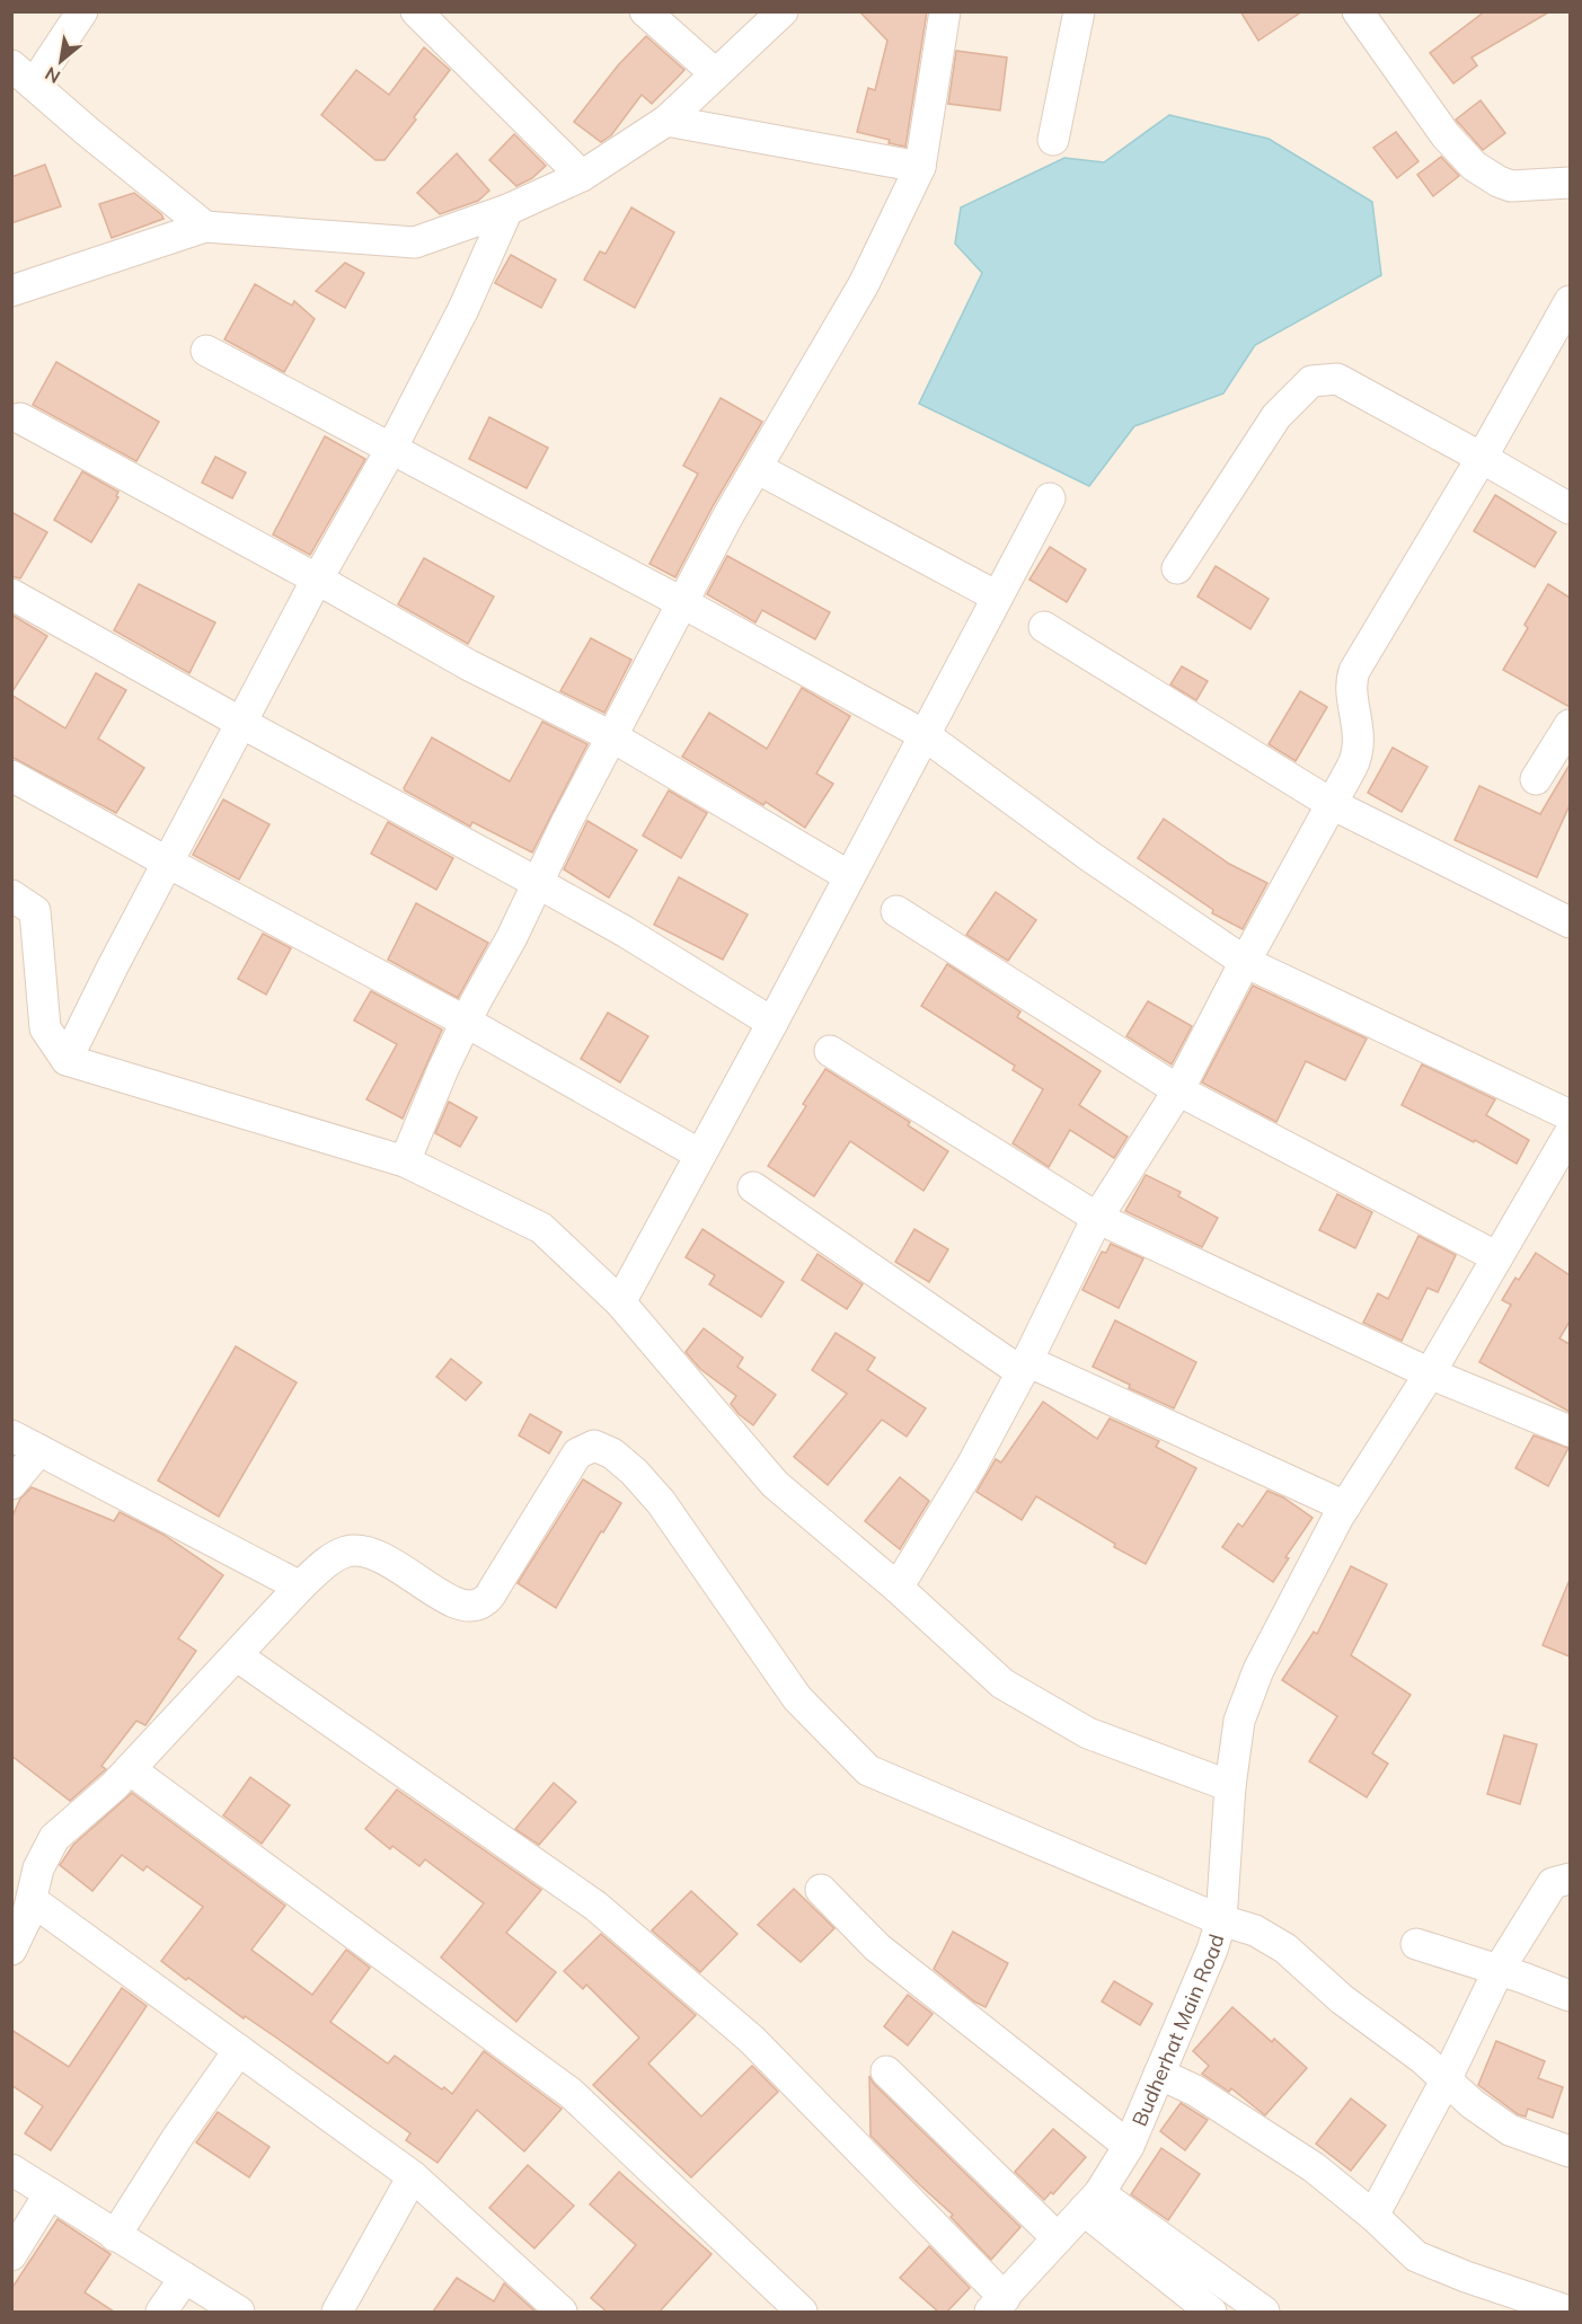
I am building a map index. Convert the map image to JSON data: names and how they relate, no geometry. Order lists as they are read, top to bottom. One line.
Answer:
{"streets":{"street":["Budherhat Main Road"]},"north":"bottom left"}
